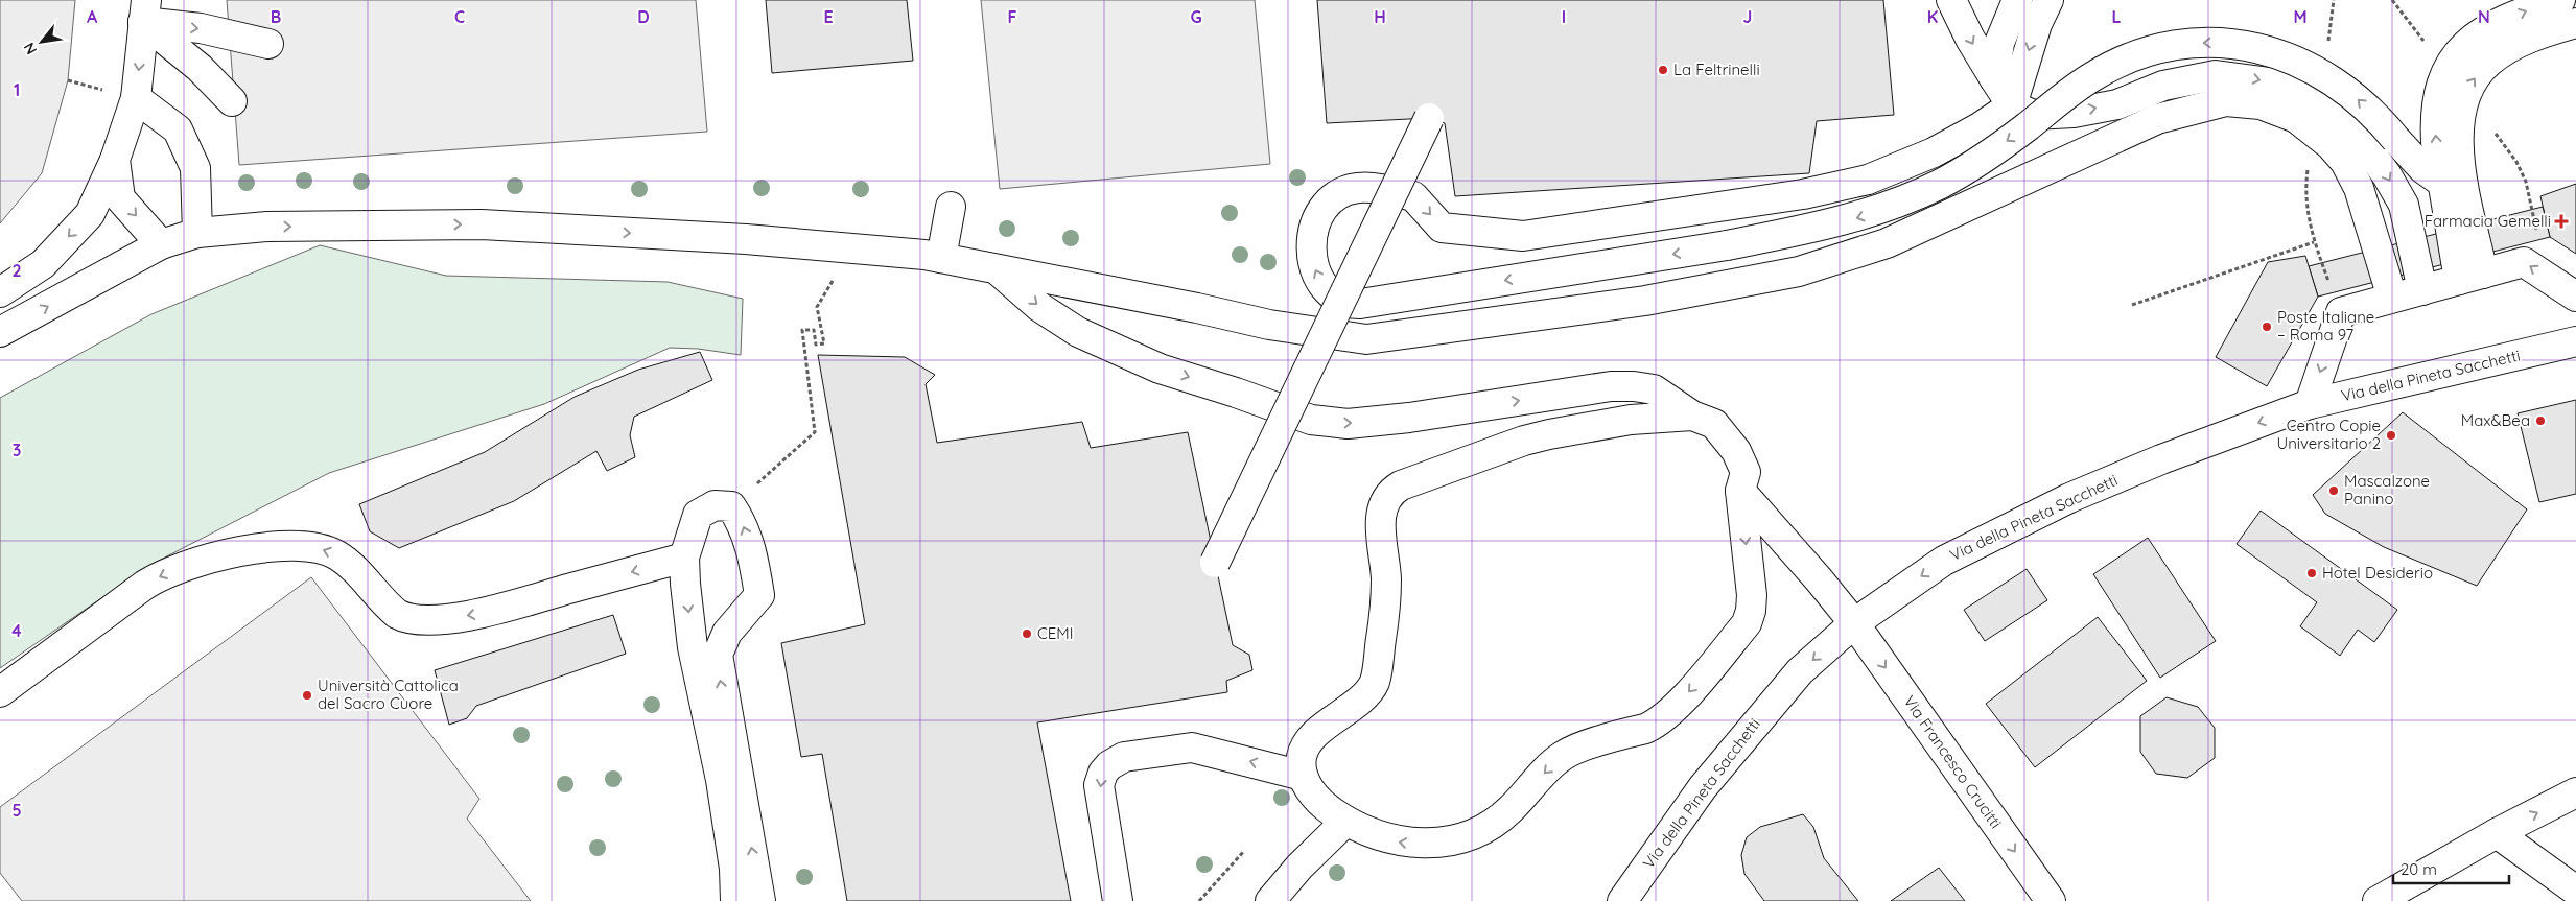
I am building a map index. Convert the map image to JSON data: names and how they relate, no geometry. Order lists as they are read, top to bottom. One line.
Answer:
{"streets":{"main road":["Via della Pineta Sacchetti","Via Francesco Crucitti"]},"crossings":[["Via della Pineta Sacchetti","Via Francesco Crucitti"]],"one_way":["Via della Pineta Sacchetti","Via Francesco Crucitti"],"places":{"other":["La Feltrinelli","Poste Italiane – Roma 97","Max&Bea","Centro Copie Universitario 2","Mascalzone Panino","Hotel Desiderio","CEMI","Università Cattolica del Sacro Cuore"],"health":["Farmacia Gemelli"]},"scale_bar":"20 m","north":"bottom left","grid":{"columns":["A","B","C","D","E","F","G","H","I","J","K","L","M","N"],"rows":["1","2","3","4","5"]}}
